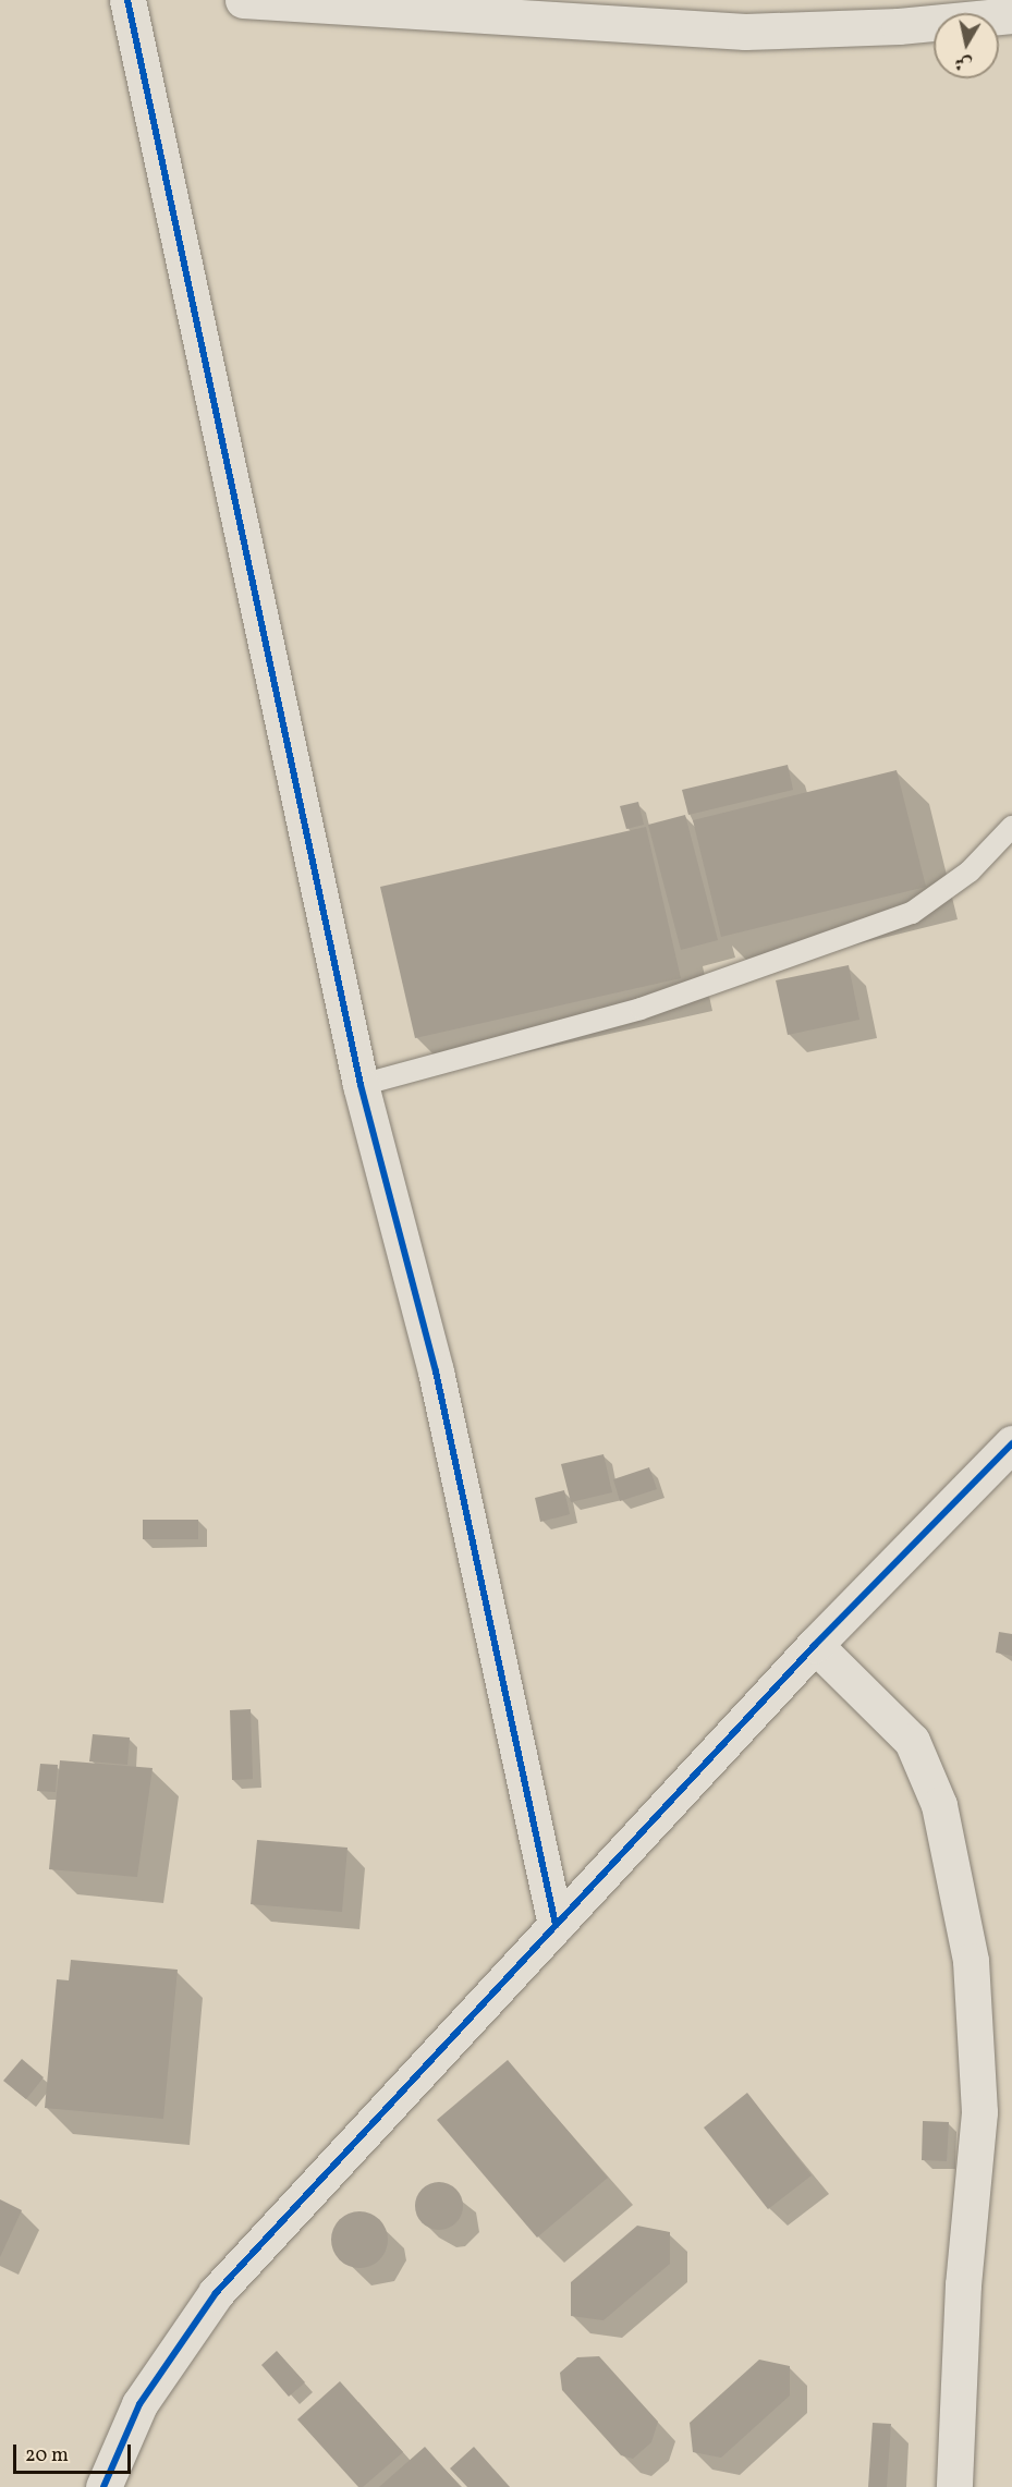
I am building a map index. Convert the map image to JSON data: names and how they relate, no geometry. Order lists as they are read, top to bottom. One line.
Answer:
{"scale_bar":"20 m","north":"bottom"}
